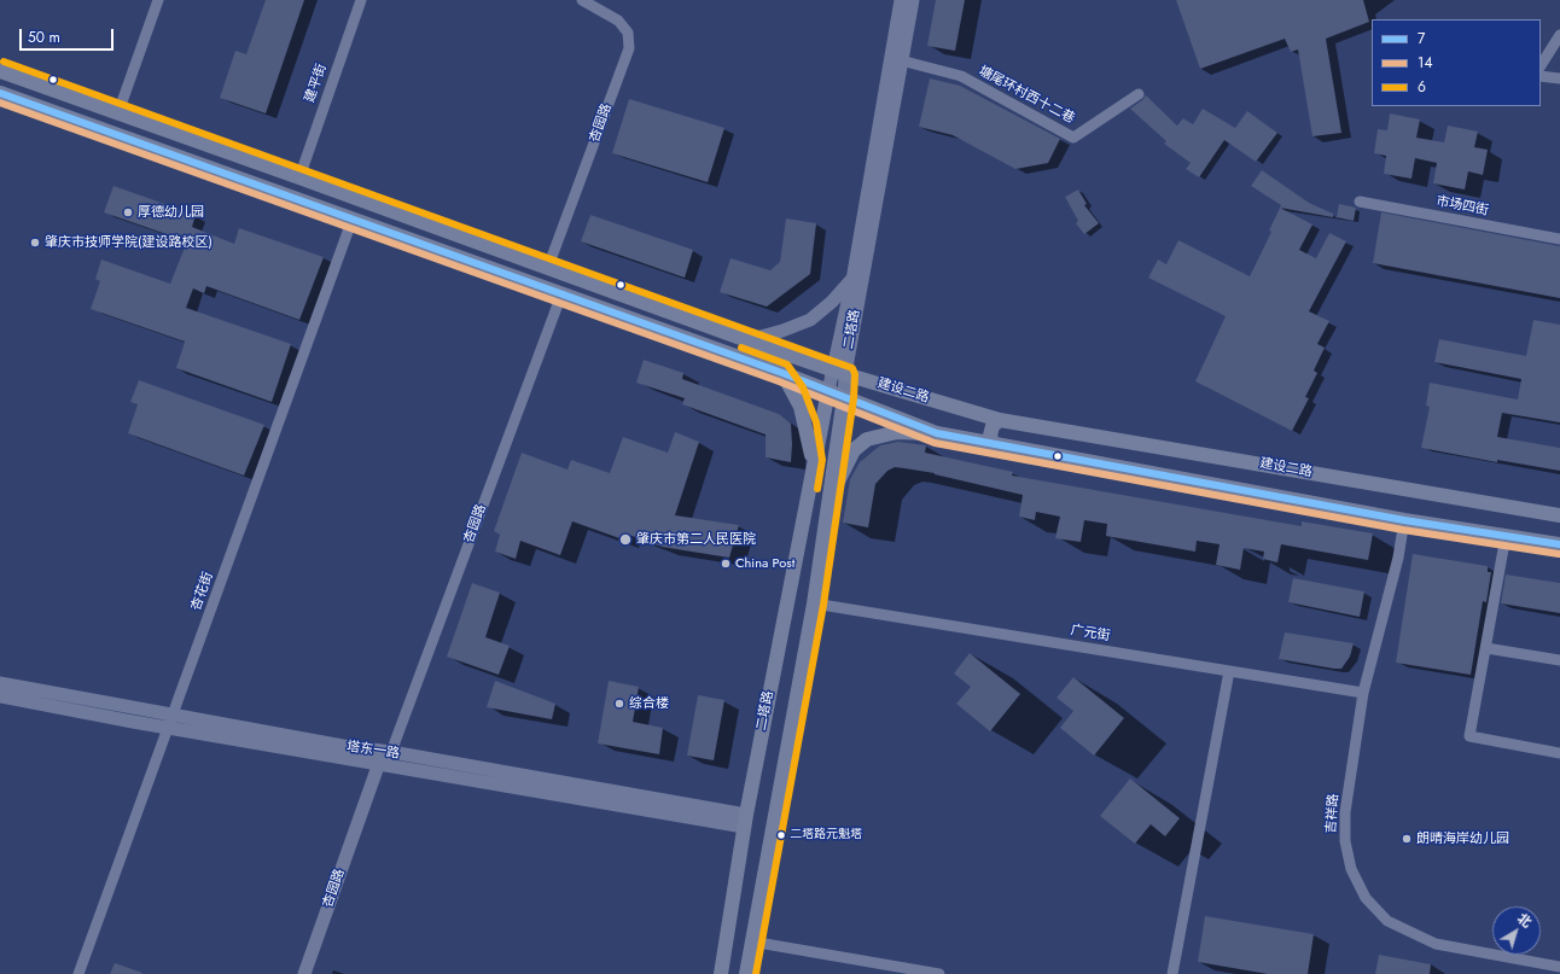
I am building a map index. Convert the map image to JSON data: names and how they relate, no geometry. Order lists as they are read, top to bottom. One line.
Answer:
{"streets":{"main road":["二塔路","建设二路"],"street":["建平街","塘尾环村西十二巷","杏园路","市场四街","杏花街","广元街","塔东一路","吉祥路"]},"crossings":[["建平街","建设二路"],["塘尾环村西十二巷","二塔路"],["杏园路","建设二路"],["杏园路","塔东一路"],["二塔路","建设二路"],["二塔路","广元街"],["二塔路","塔东一路"],["建设二路","杏花街"],["建设二路","吉祥路"],["杏花街","塔东一路"],["广元街","吉祥路"]],"places":["厚德幼儿园","肇庆市技师学院(建设路校区)","肇庆市第二人民医院","China Post","综合楼","二塔路元魁塔","朗晴海岸幼儿园"],"lines":["transit line 6","transit line 7","transit line 14"],"legend":["7","14","6"],"scale_bar":"50 m","north":"top right"}
